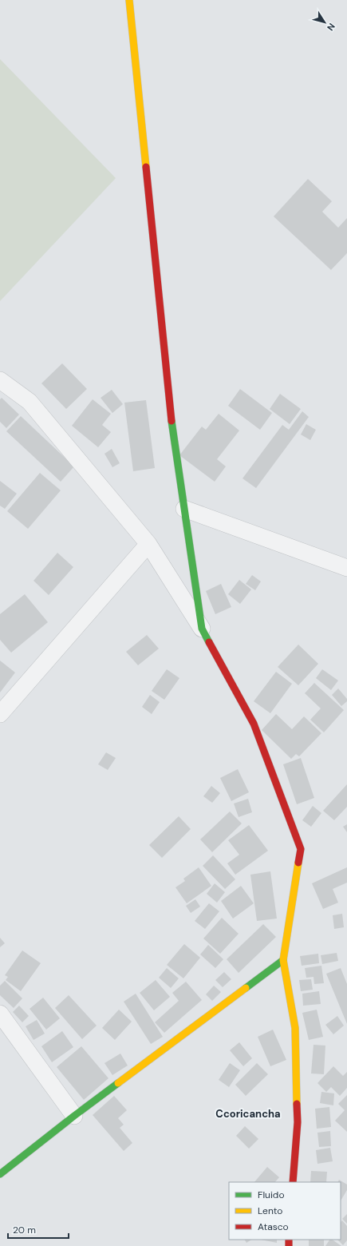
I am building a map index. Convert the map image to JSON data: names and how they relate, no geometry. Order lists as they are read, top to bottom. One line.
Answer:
{"districts":["Ccoricancha"],"legend":["Fluido","Lento","Atasco"],"scale_bar":"20 m","north":"bottom right"}
